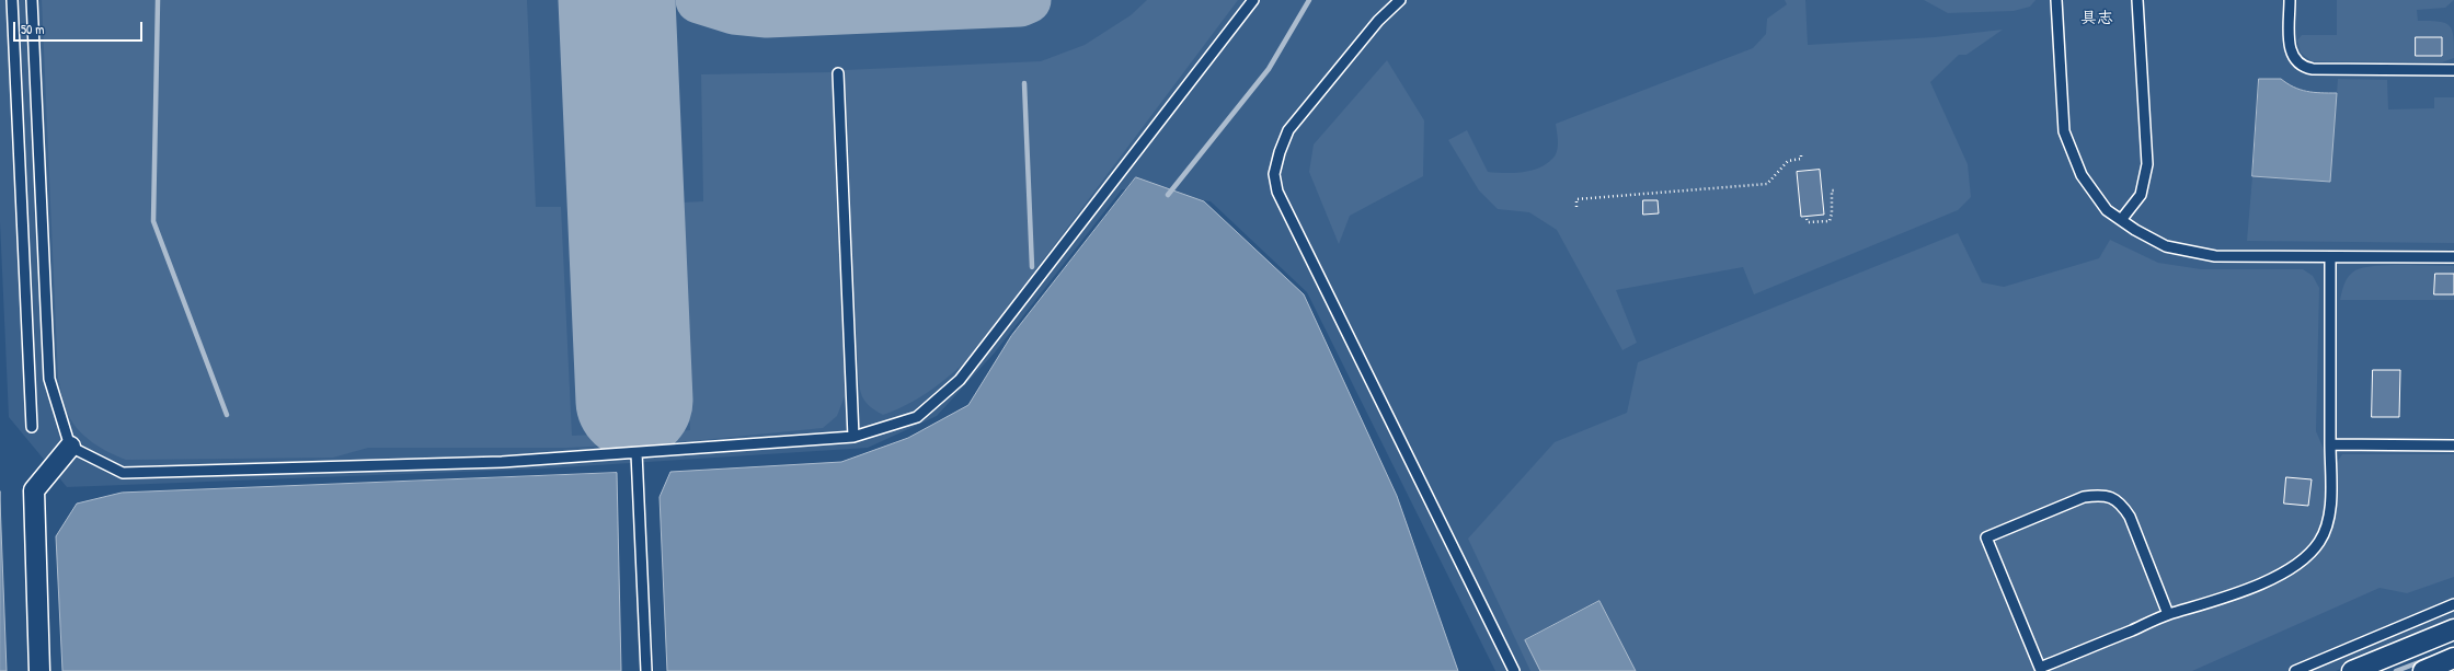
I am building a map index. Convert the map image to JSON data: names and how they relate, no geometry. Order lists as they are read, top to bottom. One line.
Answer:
{"districts":["具志"],"scale_bar":"50 m"}
